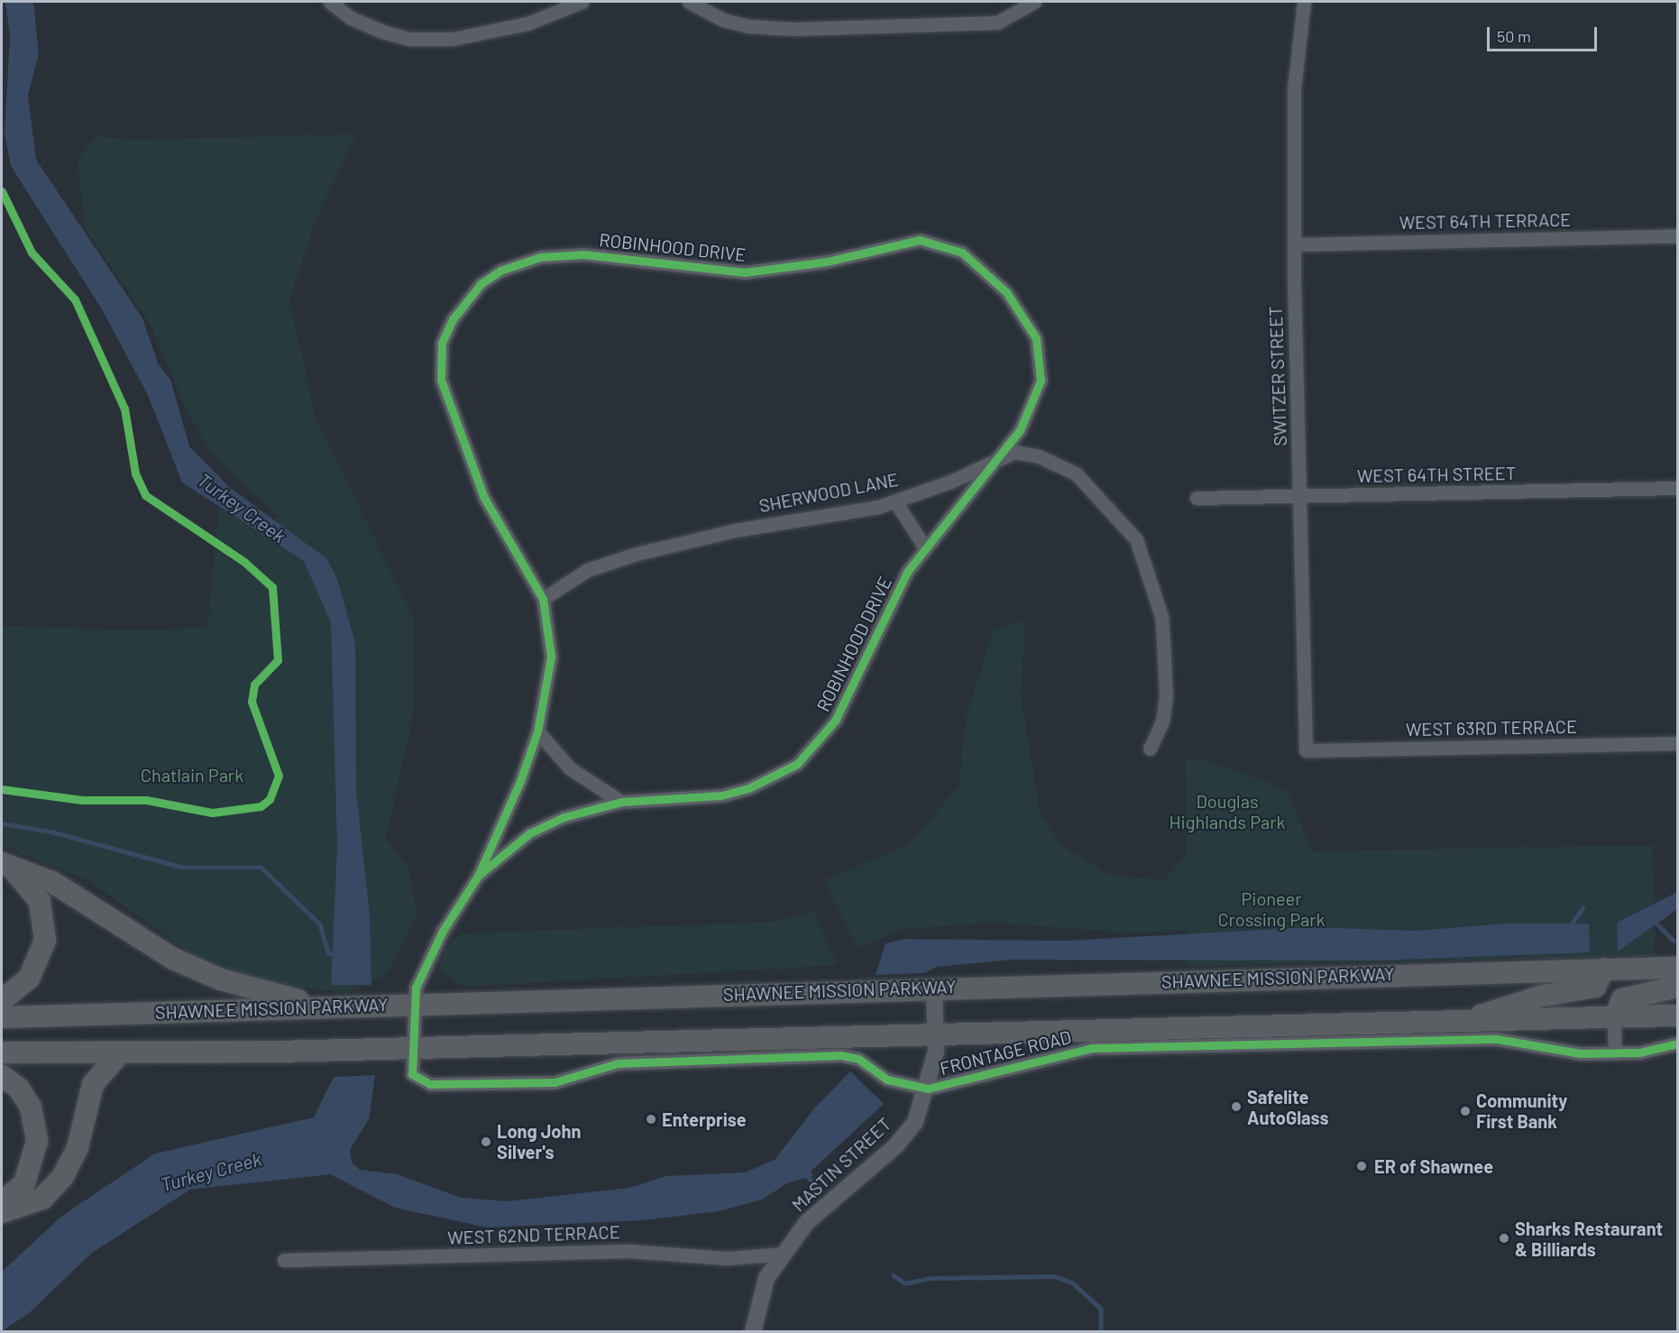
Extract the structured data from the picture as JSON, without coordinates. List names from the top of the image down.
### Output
{
  "streets": {
    "highway": ["SHAWNEE MISSION PARKWAY"],
    "street": [
      "WEST 64TH TERRACE",
      "ROBINHOOD DRIVE",
      "SWITZER STREET",
      "WEST 64TH STREET",
      "SHERWOOD LANE",
      "WEST 63RD TERRACE",
      "FRONTAGE ROAD",
      "MASTIN STREET",
      "WEST 62ND TERRACE"
    ]
  },
  "crossings": [
    ["WEST 64TH TERRACE", "SWITZER STREET"],
    ["ROBINHOOD DRIVE", "SHERWOOD LANE"],
    ["ROBINHOOD DRIVE", "SHAWNEE MISSION PARKWAY"],
    ["ROBINHOOD DRIVE", "FRONTAGE ROAD"],
    ["SWITZER STREET", "WEST 64TH STREET"],
    ["SWITZER STREET", "WEST 63RD TERRACE"],
    ["SHAWNEE MISSION PARKWAY", "MASTIN STREET"],
    ["FRONTAGE ROAD", "MASTIN STREET"],
    ["MASTIN STREET", "WEST 62ND TERRACE"]
  ],
  "water": ["Turkey Creek"],
  "parks": ["Chatlain Park", "Douglas Highlands Park", "Pioneer Crossing Park"],
  "places": [
    "Safelite AutoGlass",
    "Community First Bank",
    "Enterprise",
    "Long John Silver's",
    "ER of Shawnee",
    "Sharks Restaurant & Billiards"
  ],
  "scale_bar": "50 m"
}
